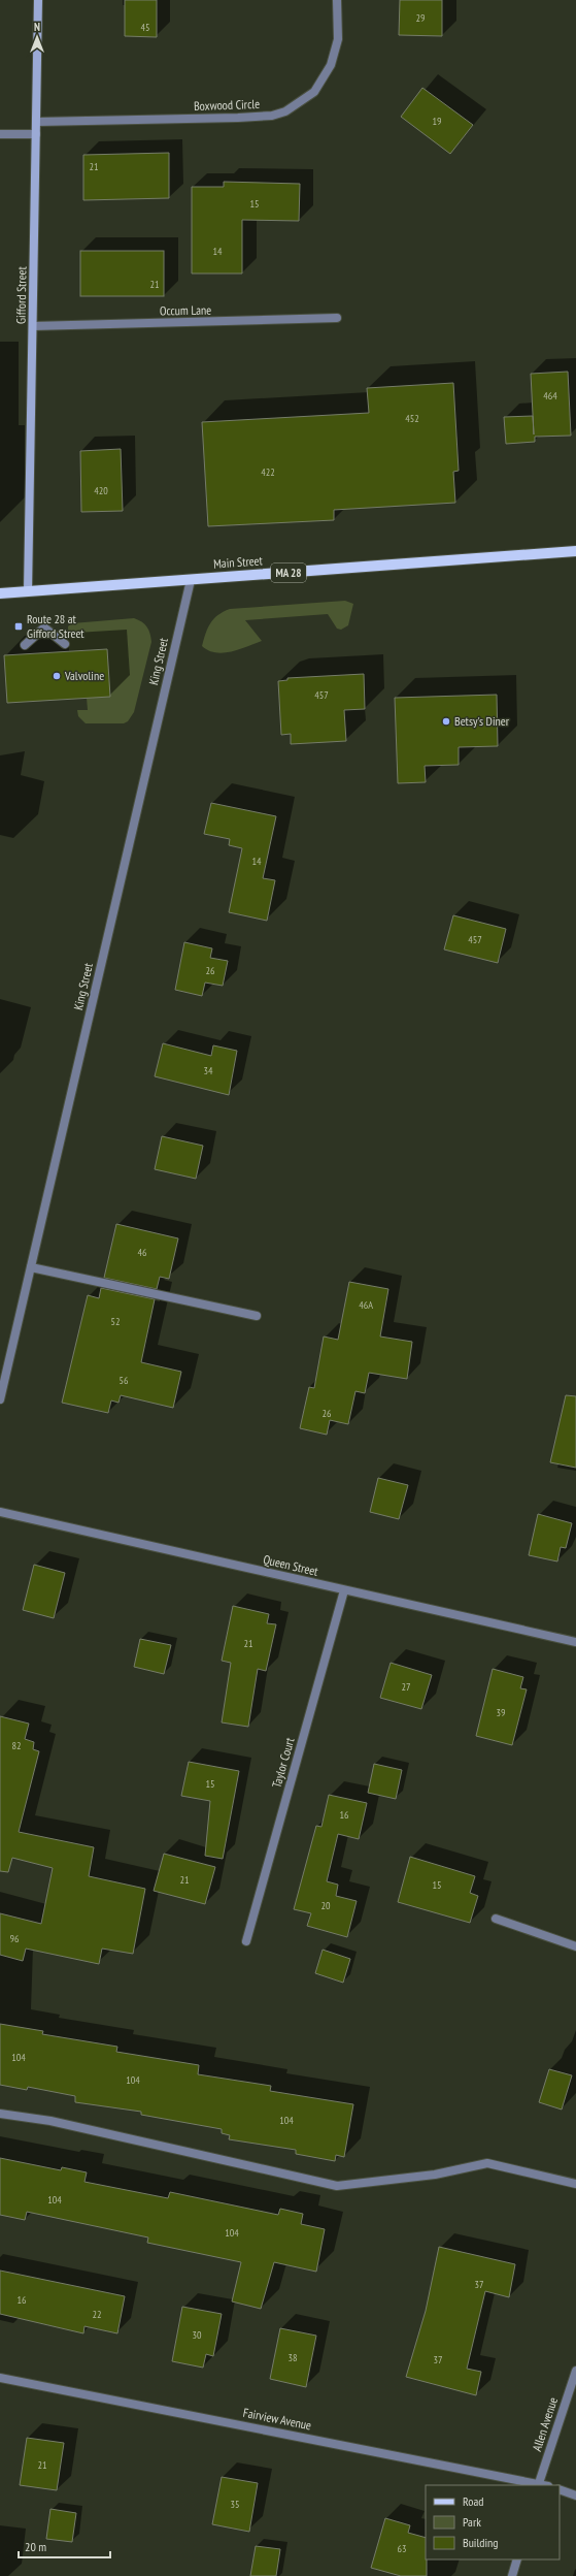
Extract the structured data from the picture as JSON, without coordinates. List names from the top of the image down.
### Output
{
  "streets": {
    "main road": ["Gifford Street", "Main Street", "MA 28"],
    "street": [
      "Boxwood Circle",
      "Occum Lane",
      "King Street",
      "Queen Street",
      "Taylor Court",
      "Fairview Avenue",
      "Allen Avenue"
    ]
  },
  "crossings": [
    ["Boxwood Circle", "Gifford Street"],
    ["Gifford Street", "Occum Lane"],
    ["Gifford Street", "Main Street"],
    ["Main Street", "King Street"],
    ["Queen Street", "Taylor Court"],
    ["Fairview Avenue", "Allen Avenue"]
  ],
  "places": {
    "transit": ["Route 28 at Gifford Street"],
    "other": ["Valvoline", "Betsy's Diner"]
  },
  "house_numbers": [
    "29",
    "45",
    "19",
    "21",
    "15",
    "14",
    "21",
    "464",
    "452",
    "422",
    "420",
    "457",
    "14",
    "457",
    "26",
    "34",
    "46",
    "46A",
    "52",
    "56",
    "26",
    "21",
    "27",
    "39",
    "82",
    "15",
    "16",
    "21",
    "15",
    "20",
    "96",
    "104",
    "104",
    "104",
    "104",
    "104",
    "37",
    "16",
    "22",
    "30",
    "38",
    "37",
    "21",
    "35",
    "63"
  ],
  "legend": ["Road", "Park", "Building"],
  "scale_bar": "20 m",
  "north": "top"
}
